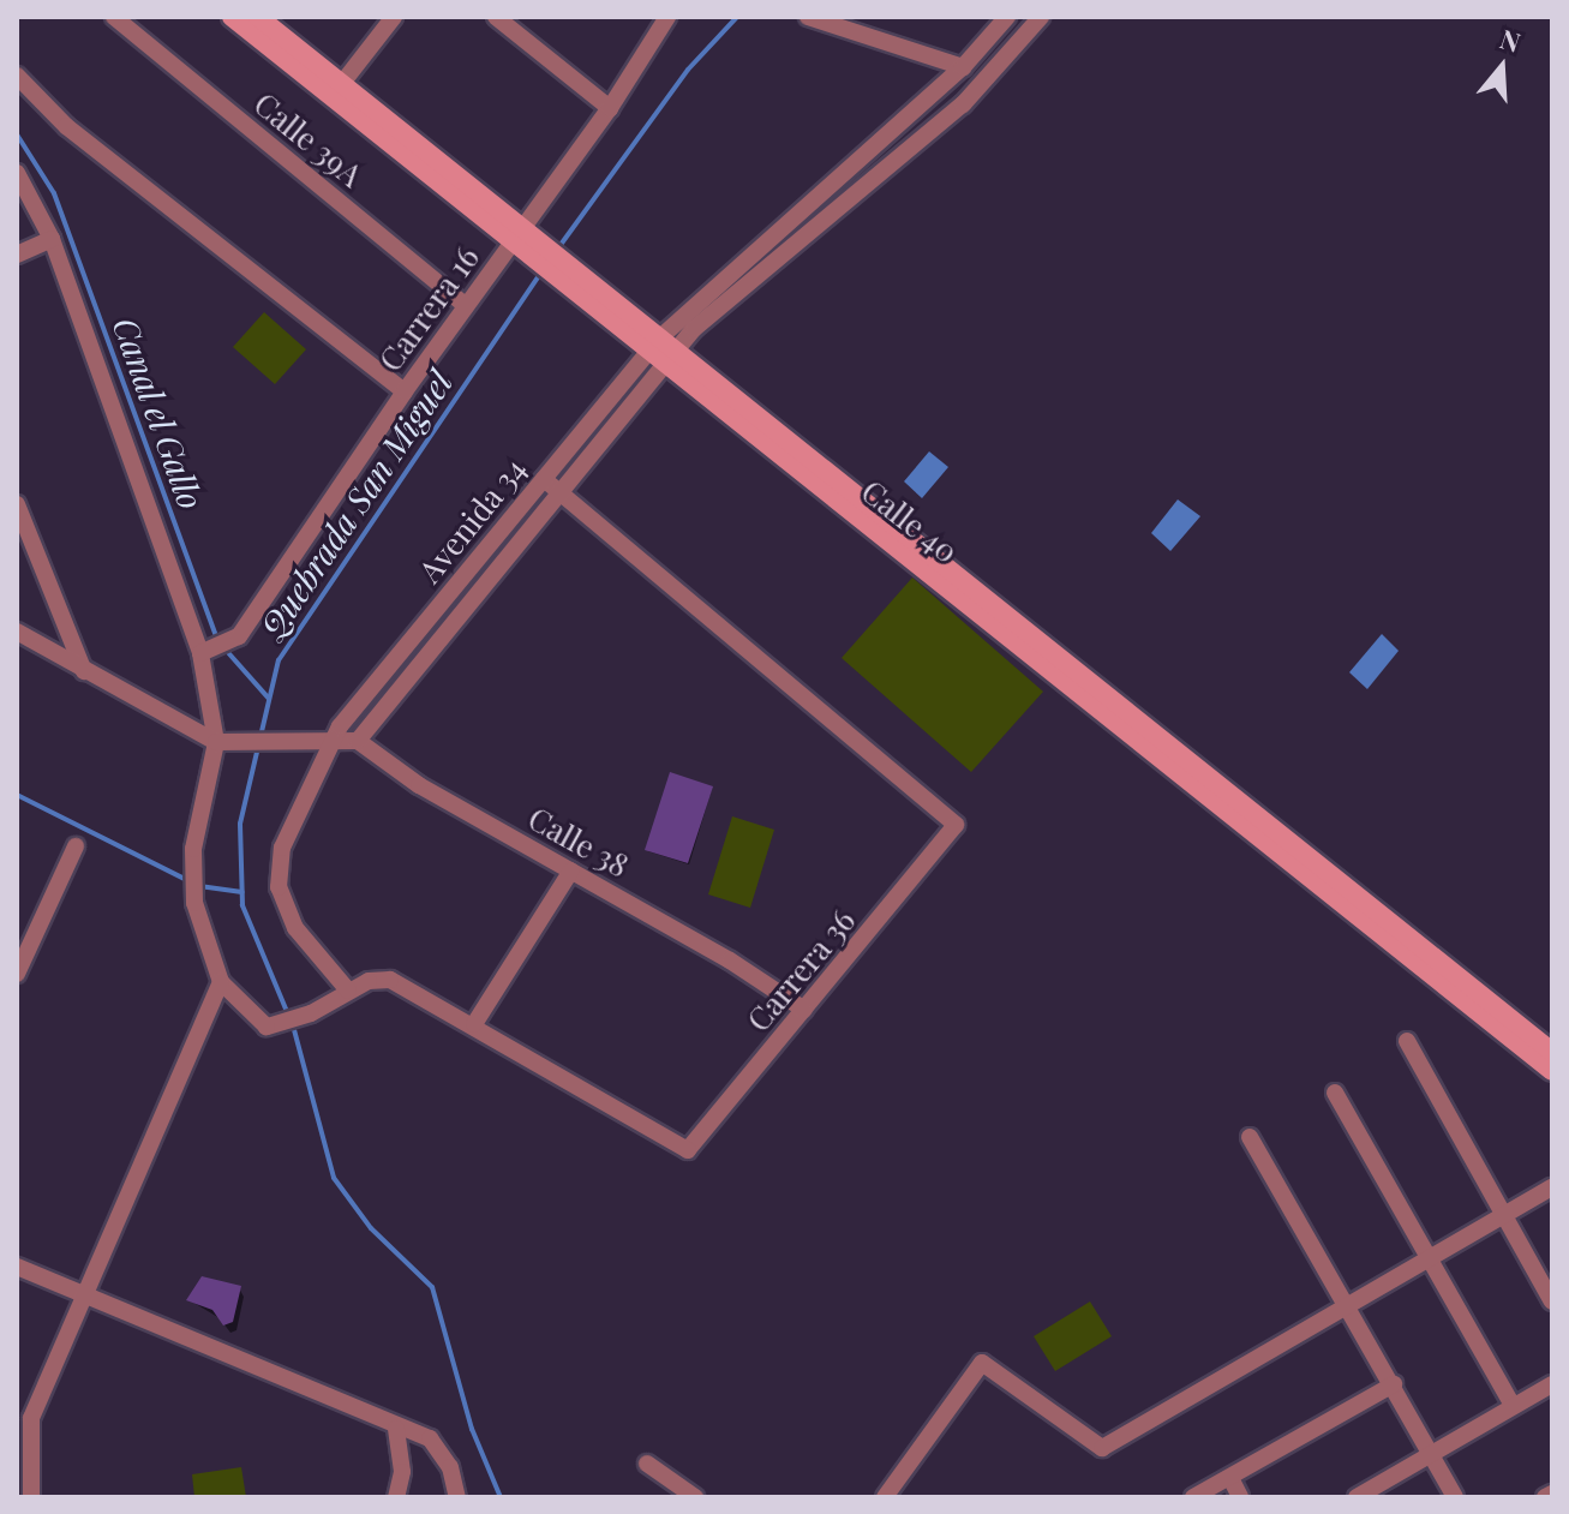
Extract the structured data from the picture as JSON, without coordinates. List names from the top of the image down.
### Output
{
  "streets": {
    "main road": ["Calle 40"],
    "street": [
      "Calle 39A",
      "Carrera 16",
      "Avenida 34",
      "Calle 38",
      "Carrera 36"
    ]
  },
  "crossings": [
    ["Calle 39A", "Carrera 16"],
    ["Carrera 16", "Calle 40"],
    ["Avenida 34", "Calle 40"],
    ["Avenida 34", "Calle 38"],
    ["Avenida 34", "Carrera 36"],
    ["Calle 38", "Carrera 36"]
  ],
  "water": ["Canal el Gallo", "Quebrada San Miguel"],
  "north": "top"
}
